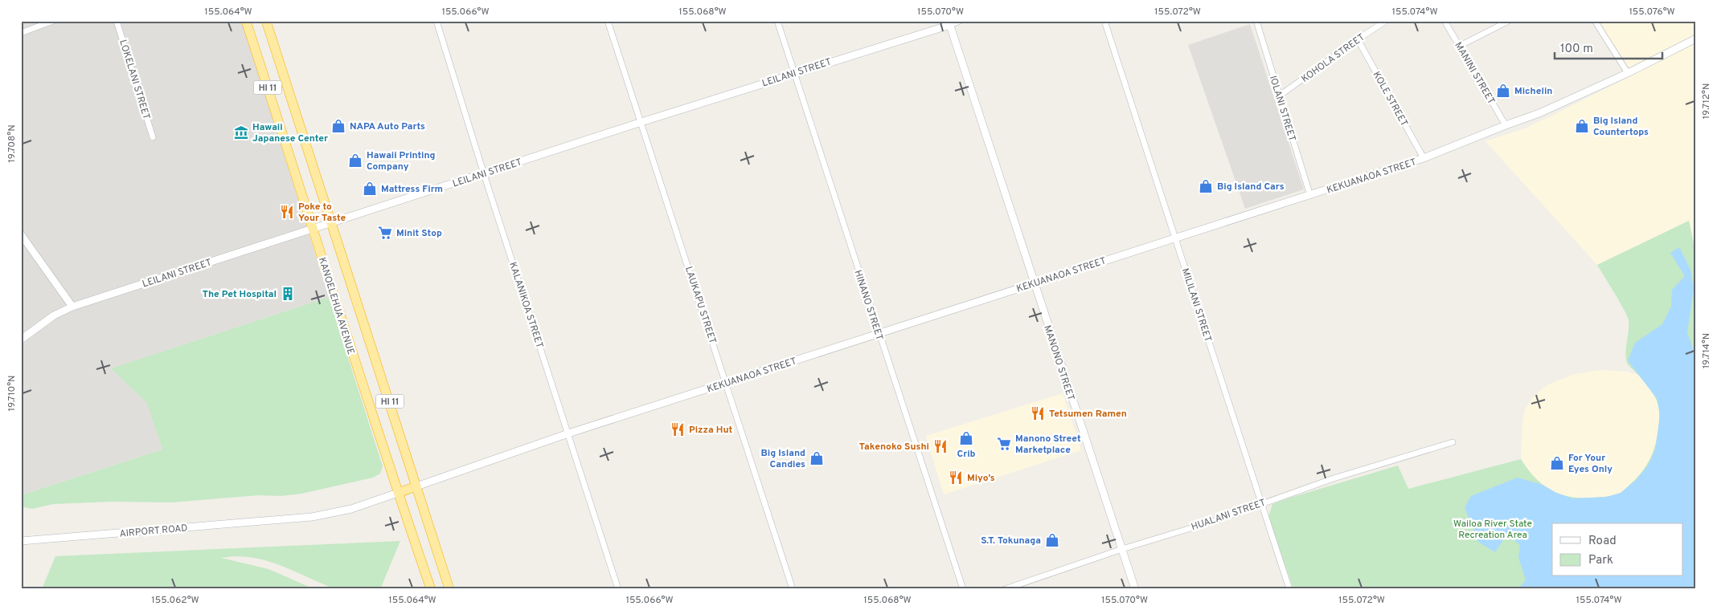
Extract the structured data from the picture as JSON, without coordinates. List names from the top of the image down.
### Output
{
  "streets": {
    "highway": ["HI 11", "KANOELEHUA AVENUE"],
    "street": [
      "KOHOLA STREET",
      "LEILANI STREET",
      "MANINI STREET",
      "LOKELANI STREET",
      "KOLE STREET",
      "IOLANI STREET",
      "KEKUANAOA STREET",
      "KALANIKOA STREET",
      "LAUKAPU STREET",
      "HINANO STREET",
      "MILILANI STREET",
      "MANONO STREET",
      "HUALANI STREET",
      "AIRPORT ROAD"
    ]
  },
  "crossings": [
    ["KOHOLA STREET", "KOLE STREET"],
    ["KOHOLA STREET", "IOLANI STREET"],
    ["LEILANI STREET", "KALANIKOA STREET"],
    ["LEILANI STREET", "LAUKAPU STREET"],
    ["LEILANI STREET", "HINANO STREET"],
    ["LEILANI STREET", "KANOELEHUA AVENUE"],
    ["LEILANI STREET", "MANONO STREET"],
    ["MANINI STREET", "KEKUANAOA STREET"],
    ["KOLE STREET", "KEKUANAOA STREET"],
    ["IOLANI STREET", "KEKUANAOA STREET"],
    ["KEKUANAOA STREET", "KALANIKOA STREET"],
    ["KEKUANAOA STREET", "LAUKAPU STREET"],
    ["KEKUANAOA STREET", "HINANO STREET"],
    ["KEKUANAOA STREET", "MILILANI STREET"],
    ["KEKUANAOA STREET", "KANOELEHUA AVENUE"],
    ["KEKUANAOA STREET", "MANONO STREET"],
    ["MILILANI STREET", "HUALANI STREET"],
    ["KANOELEHUA AVENUE", "AIRPORT ROAD"],
    ["MANONO STREET", "HUALANI STREET"]
  ],
  "parks": ["Wailoa River State Recreation Area"],
  "places": {
    "shop": [
      "Michelin",
      "NAPA Auto Parts",
      "Big Island Countertops",
      "Hawaii Printing Company",
      "Big Island Cars",
      "Mattress Firm",
      "Crib",
      "Big Island Candies",
      "For Your Eyes Only",
      "S.T. Tokunaga"
    ],
    "museum": ["Hawaii Japanese Center"],
    "restaurant": [
      "Poke to Your Taste",
      "Tetsumen Ramen",
      "Pizza Hut",
      "Takenoko Sushi",
      "Miyo’s"
    ],
    "supermarket": ["Minit Stop", "Manono Street Marketplace"],
    "building": ["The Pet Hospital"]
  },
  "legend": ["Road", "Park"],
  "scale_bar": "100 m",
  "coordinates": [
    "155.064°W",
    "155.066°W",
    "155.068°W",
    "155.070°W",
    "155.072°W",
    "155.074°W",
    "155.076°W",
    "19.712°N",
    "19.708°N",
    "19.714°N",
    "19.710°N",
    "155.062°W"
  ]
}
